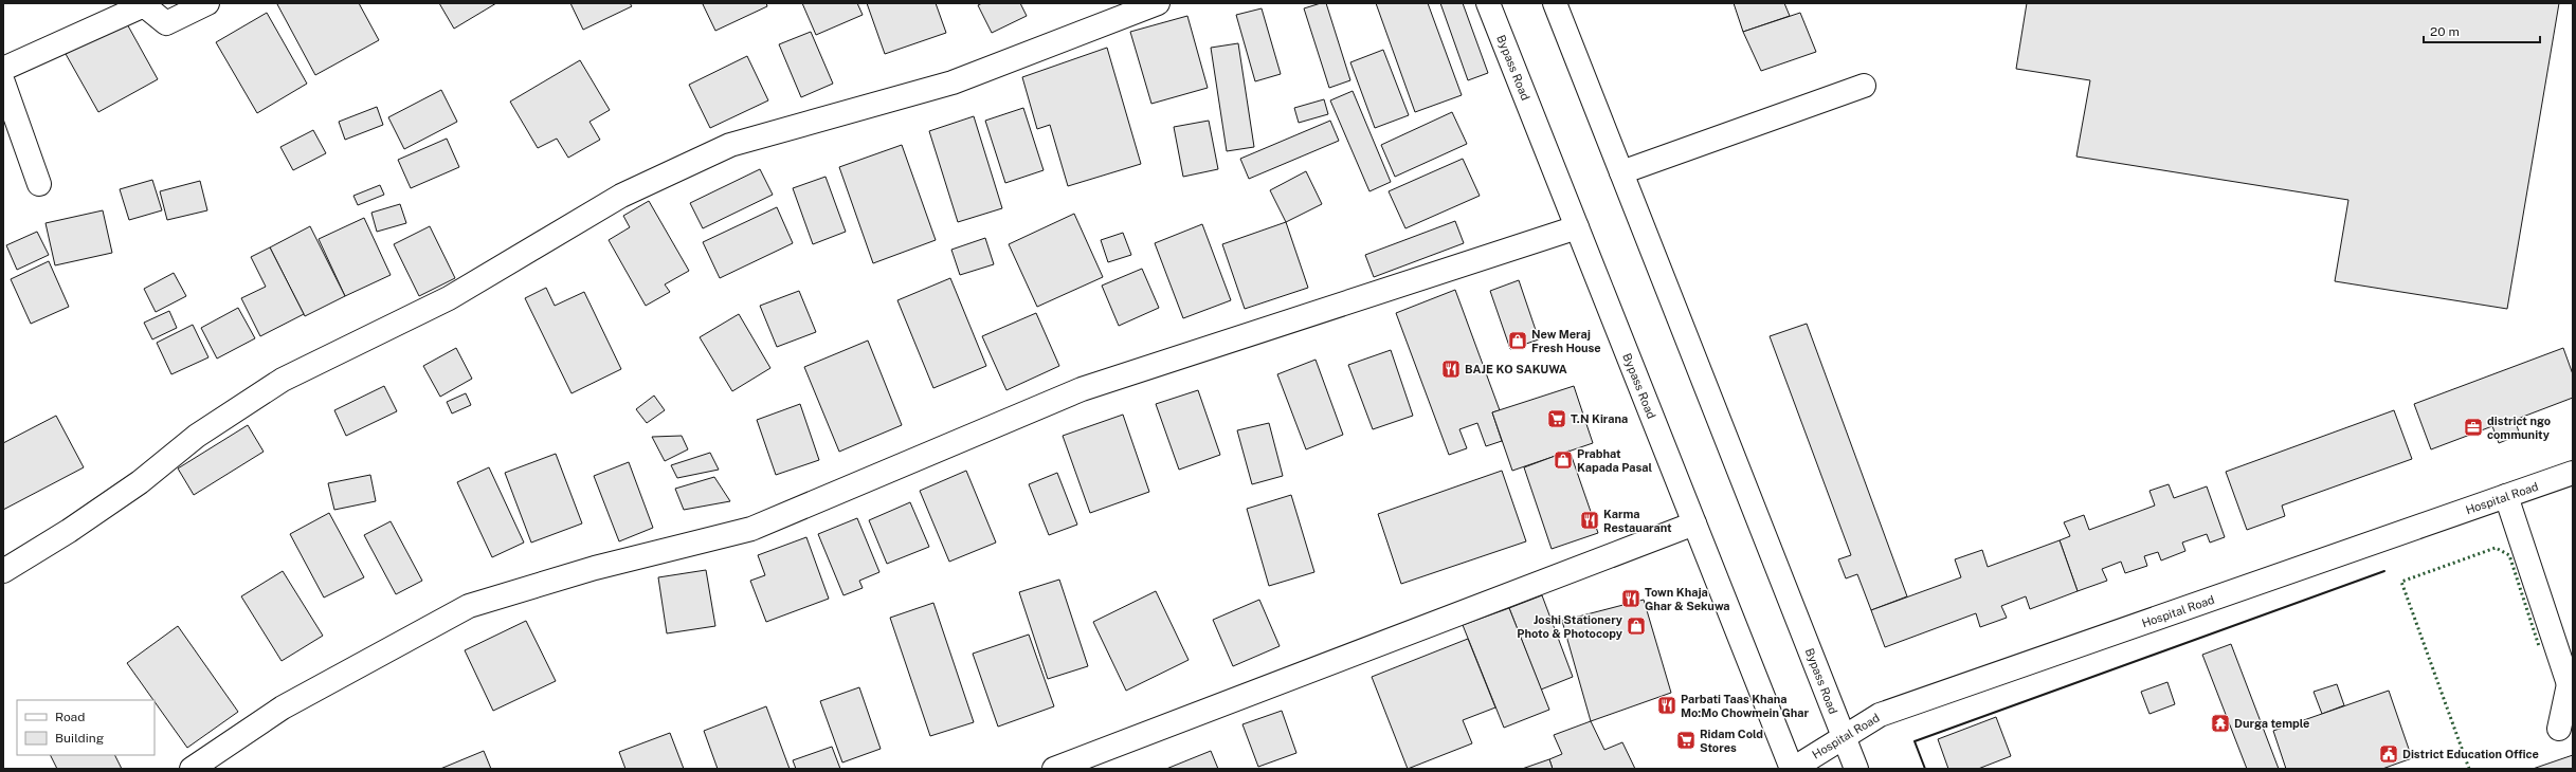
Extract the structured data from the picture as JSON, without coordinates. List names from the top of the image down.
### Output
{
  "streets": {
    "main road": ["Bypass Road", "Hospital Road"]
  },
  "crossings": [
    ["Bypass Road", "Hospital Road"]
  ],
  "places": {
    "shop": ["New Meraj Fresh House", "Prabhat Kapada Pasal", "Joshi Stationery Photo & Photocopy"],
    "restaurant": [
      "BAJE KO SAKUWA",
      "Karma Restauarant",
      "Town Khaja Ghar & Sekuwa",
      "Parbati Taas Khana Mo:Mo Chowmein Ghar"
    ],
    "supermarket": ["T.N Kirana", "Ridam Cold Stores"],
    "office": ["district ngo community"],
    "temple": ["Durga temple"],
    "public building": ["District Education Office"]
  },
  "legend": ["Road", "Building"],
  "scale_bar": "20 m"
}
